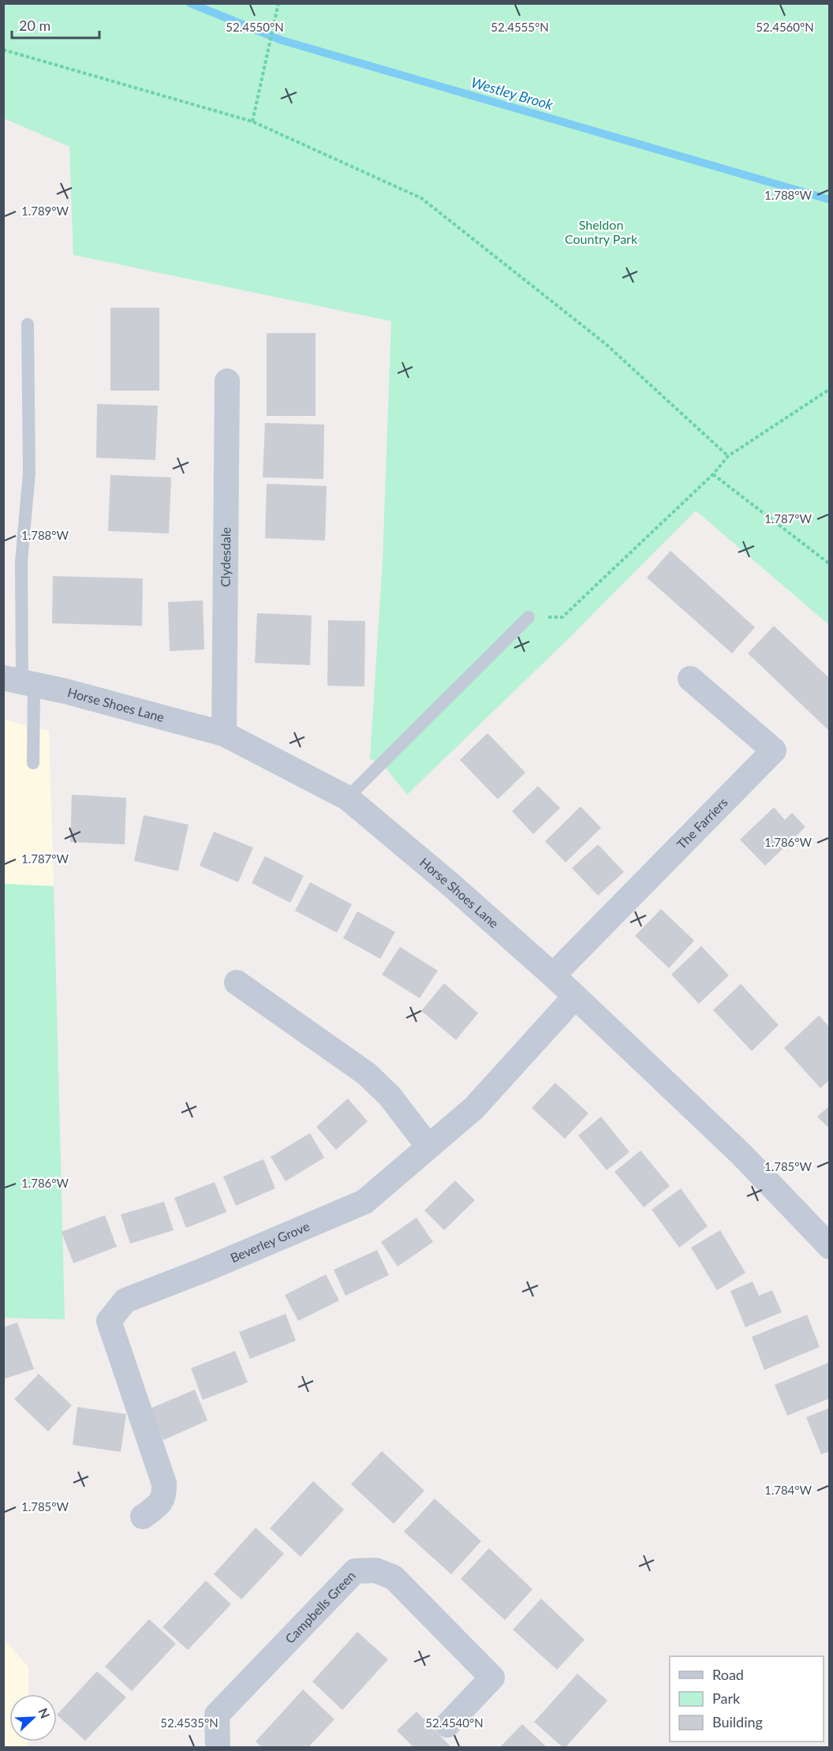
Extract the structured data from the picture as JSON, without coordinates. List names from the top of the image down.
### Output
{
  "streets": {
    "street": [
      "Clydesdale",
      "Horse Shoes Lane",
      "The Farriers",
      "Beverley Grove",
      "Campbells Green"
    ]
  },
  "crossings": [
    ["Clydesdale", "Horse Shoes Lane"],
    ["Horse Shoes Lane", "The Farriers"],
    ["Horse Shoes Lane", "Beverley Grove"]
  ],
  "water": ["Westley Brook"],
  "parks": ["Sheldon Country Park"],
  "legend": ["Road", "Park", "Building"],
  "scale_bar": "20 m",
  "north": "top right",
  "coordinates": [
    "52.4550°N",
    "52.4555°N",
    "52.4560°N",
    "1.788°W",
    "1.789°W",
    "1.787°W",
    "1.786°W",
    "1.785°W",
    "1.784°W",
    "52.4535°N",
    "52.4540°N"
  ]
}
